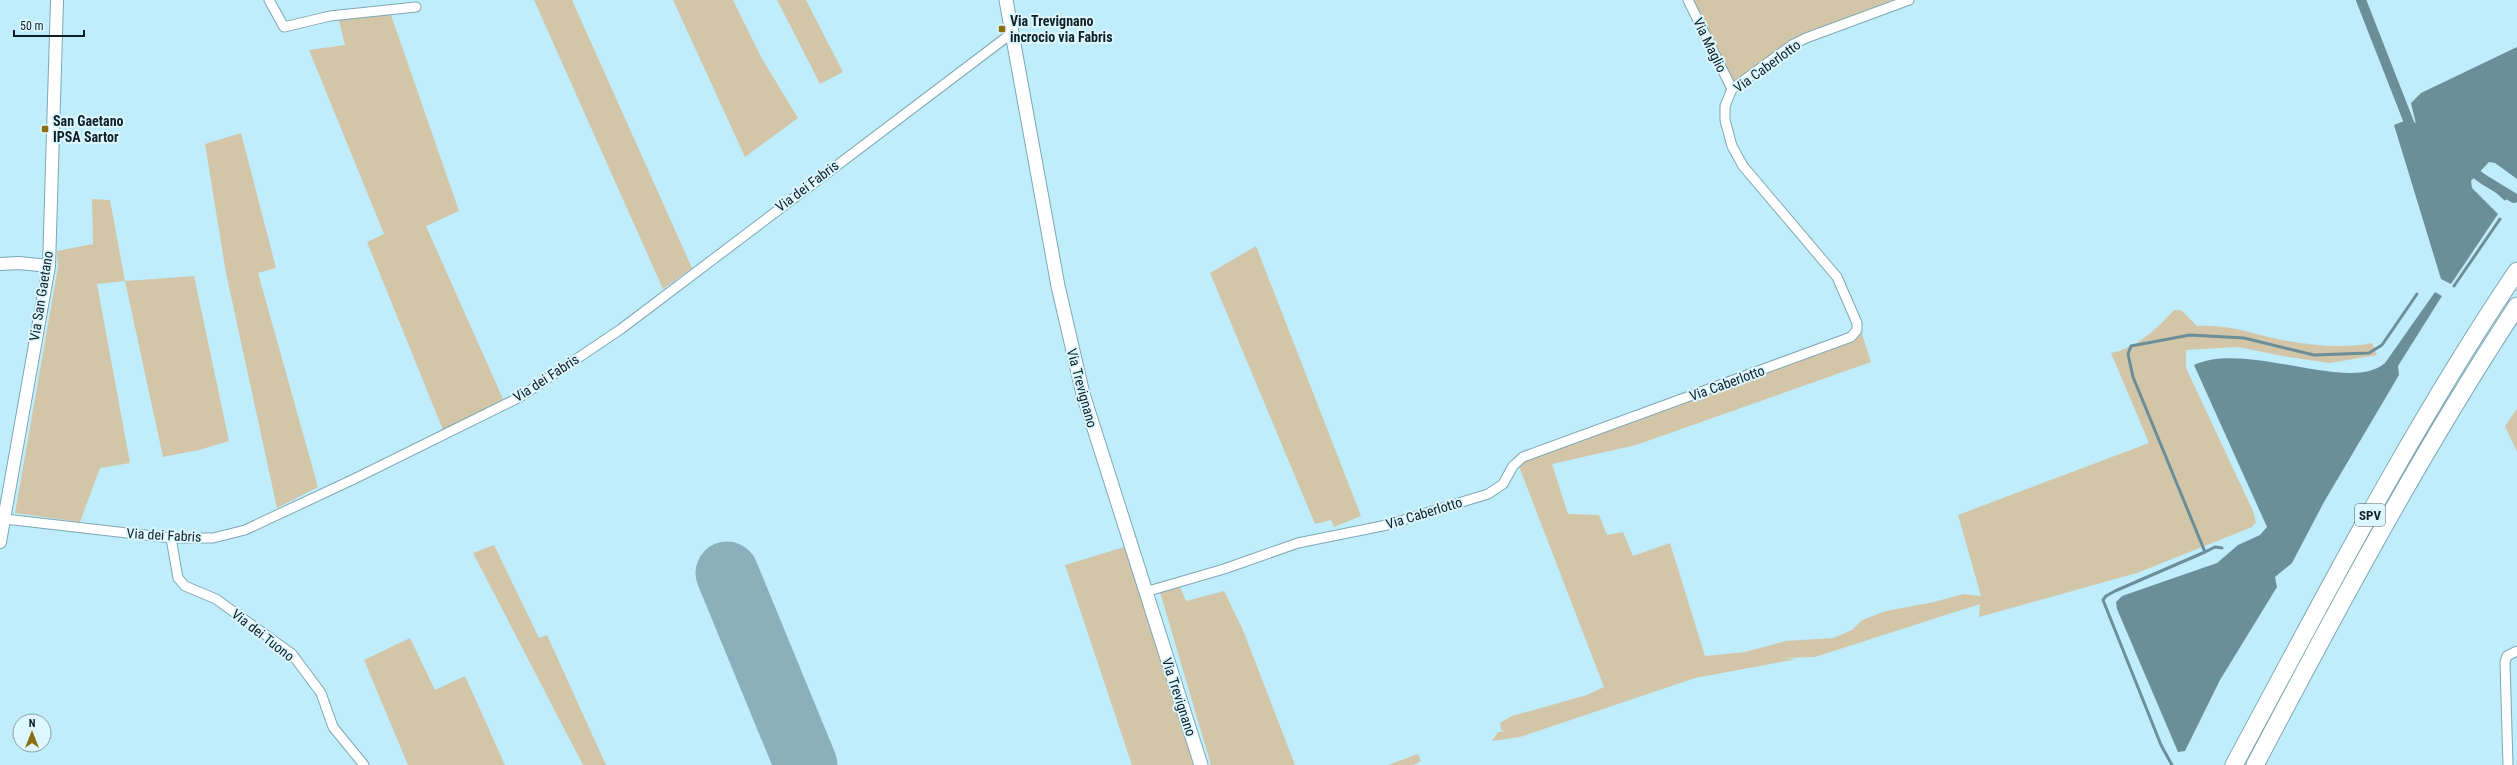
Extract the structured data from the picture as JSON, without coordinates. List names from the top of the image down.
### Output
{
  "streets": {
    "highway": ["SPV"],
    "main road": ["Via Trevignano"],
    "street": [
      "Via Maglio",
      "Via Caberlotto",
      "Via dei Fabris",
      "Via San Gaetano",
      "Via dei Tuono"
    ]
  },
  "crossings": [
    ["Via Maglio", "Via Caberlotto"],
    ["Via Caberlotto", "Via Trevignano"],
    ["Via dei Fabris", "Via San Gaetano"],
    ["Via dei Fabris", "Via Trevignano"],
    ["Via dei Fabris", "Via dei Tuono"]
  ],
  "places": {
    "transit": ["Via Trevignano incrocio via Fabris", "San Gaetano IPSA Sartor"]
  },
  "scale_bar": "50 m",
  "north": "top"
}
